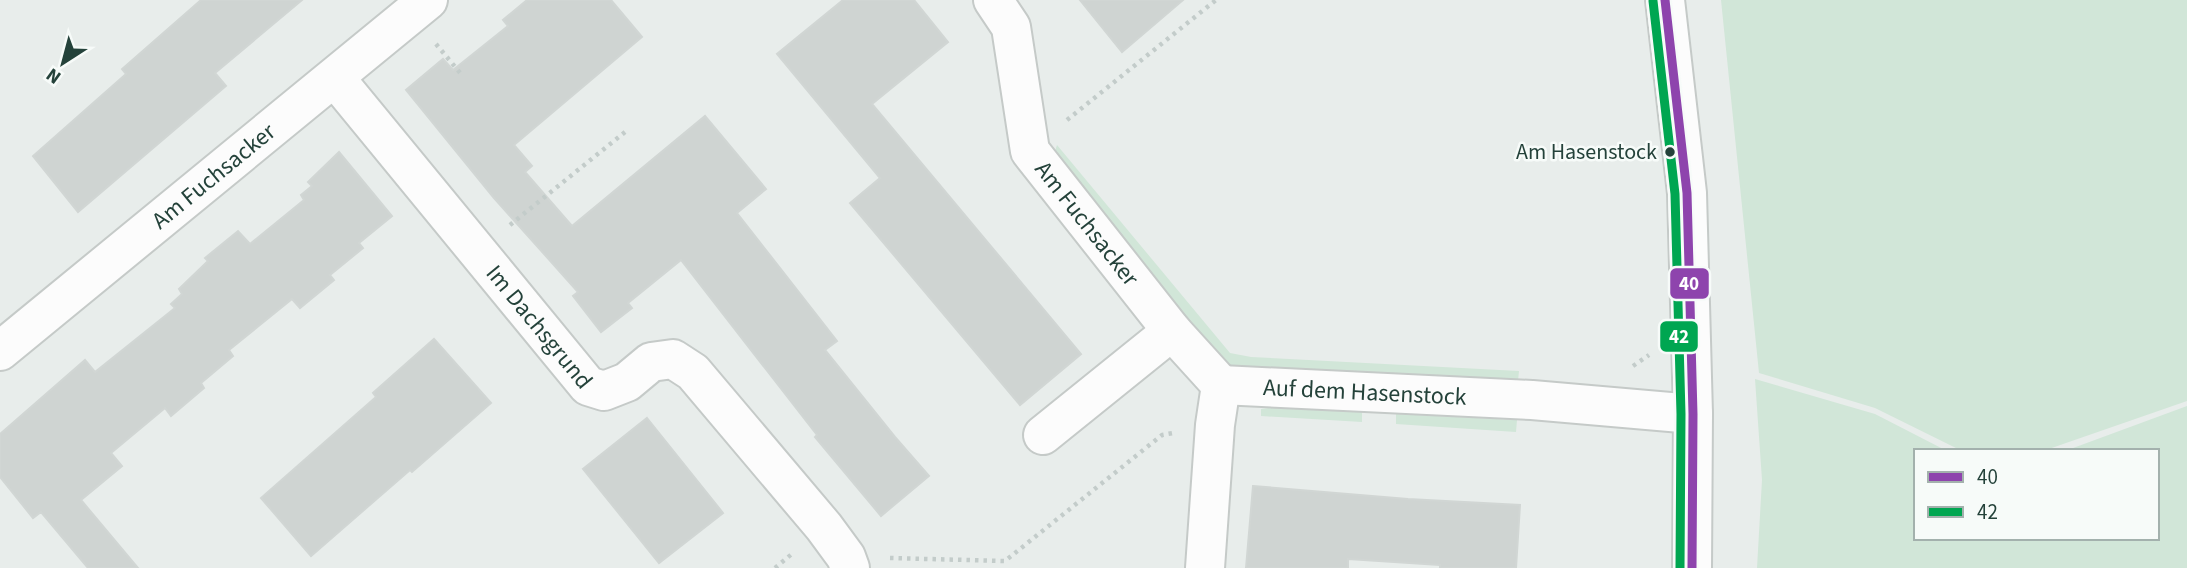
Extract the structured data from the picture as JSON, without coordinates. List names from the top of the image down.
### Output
{
  "streets": {
    "street": ["Am Fuchsacker", "Im Dachsgrund", "Auf dem Hasenstock"]
  },
  "crossings": [
    ["Am Fuchsacker", "Im Dachsgrund"],
    ["Am Fuchsacker", "Auf dem Hasenstock"]
  ],
  "places": ["Am Hasenstock"],
  "lines": ["transit line 40", "transit line 42"],
  "legend": ["40", "42"],
  "north": "bottom left"
}
